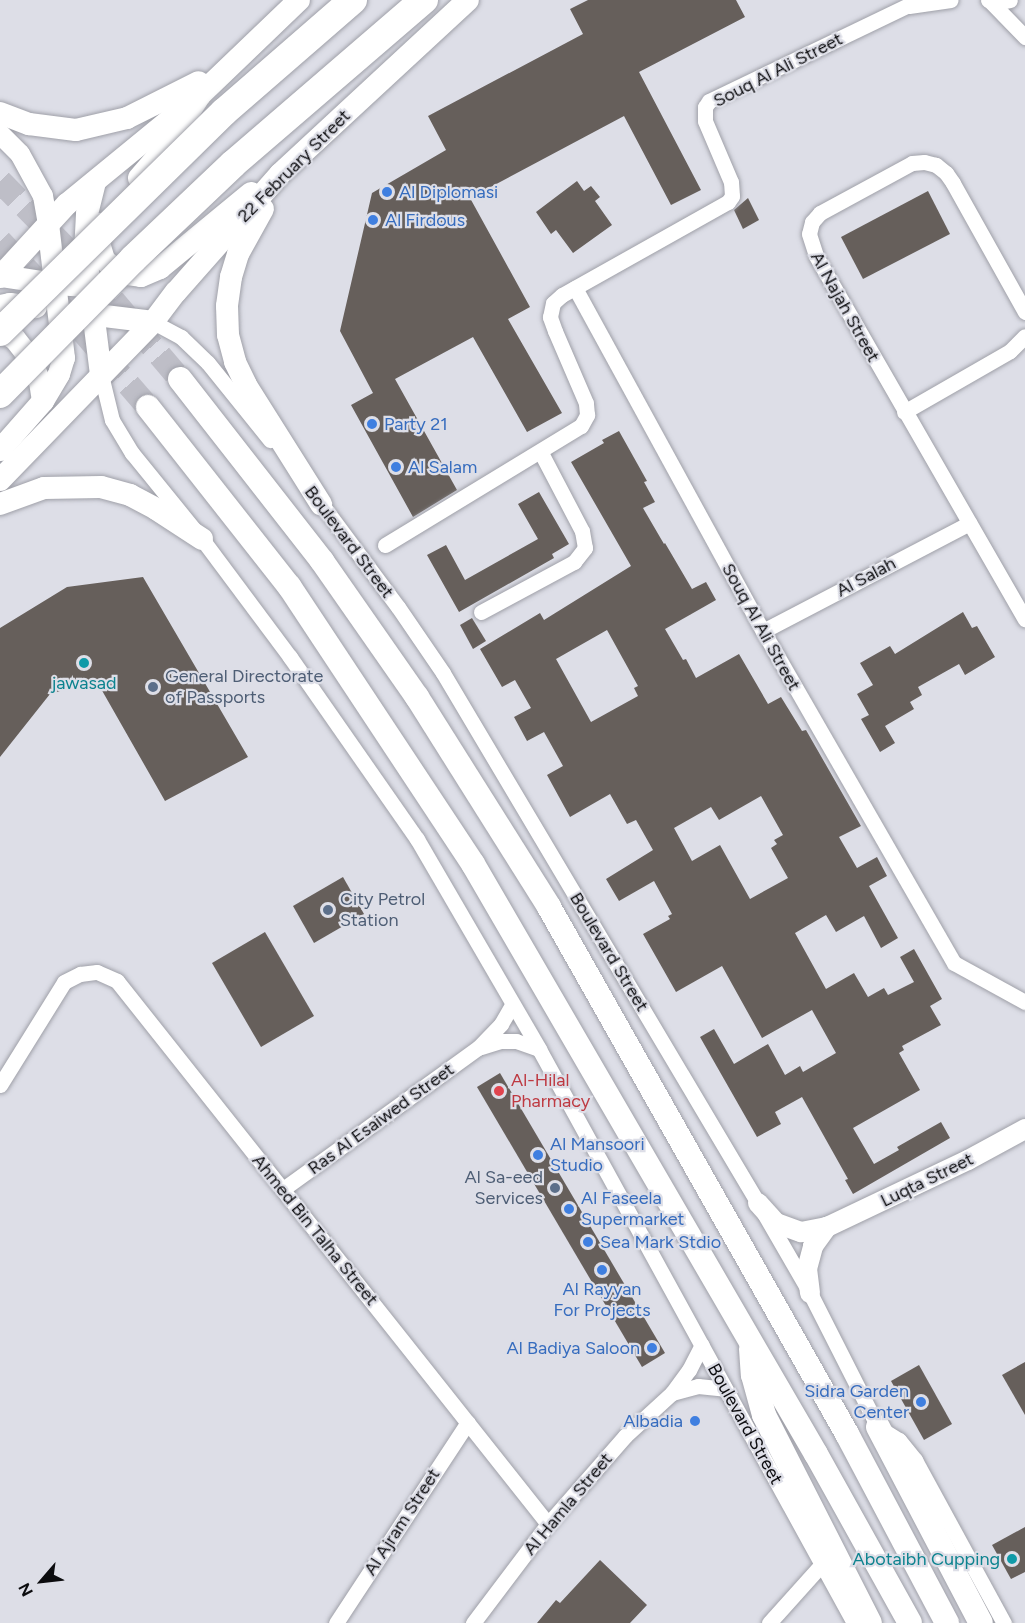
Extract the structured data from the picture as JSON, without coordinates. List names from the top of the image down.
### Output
{
  "streets": {
    "highway": ["22 February Street"],
    "main road": ["Boulevard Street"],
    "street": [
      "Souq Al Ali Street",
      "Al Najah Street",
      "Al Salah",
      "Ras Al Esaiwed Street",
      "Luqta Street",
      "Ahmed Bin Talha Street",
      "Al Hamla Street",
      "Al Ajram Street"
    ]
  },
  "crossings": [
    ["Souq Al Ali Street", "Al Salah"],
    ["22 February Street", "Boulevard Street"],
    ["Al Najah Street", "Al Salah"],
    ["Boulevard Street", "Ras Al Esaiwed Street"],
    ["Boulevard Street", "Luqta Street"],
    ["Boulevard Street", "Al Hamla Street"],
    ["Ras Al Esaiwed Street", "Ahmed Bin Talha Street"],
    ["Ahmed Bin Talha Street", "Al Hamla Street"],
    ["Ahmed Bin Talha Street", "Al Ajram Street"]
  ],
  "places": [
    "Al Diplomasi",
    "Al Firdous",
    "Party 21",
    "Al Salam",
    "jawasad",
    "General Directorate of Passports",
    "City Petrol Station",
    "Al-Hilal Pharmacy",
    "Al Mansoori Studio",
    "Al Sa-eed Services",
    "Al Faseela Supermarket",
    "Sea Mark Stdio",
    "Al Rayyan For Projects",
    "Al Badiya Saloon",
    "Sidra Garden Center",
    "Albadia",
    "Abotaibh Cupping"
  ],
  "north": "bottom left"
}
